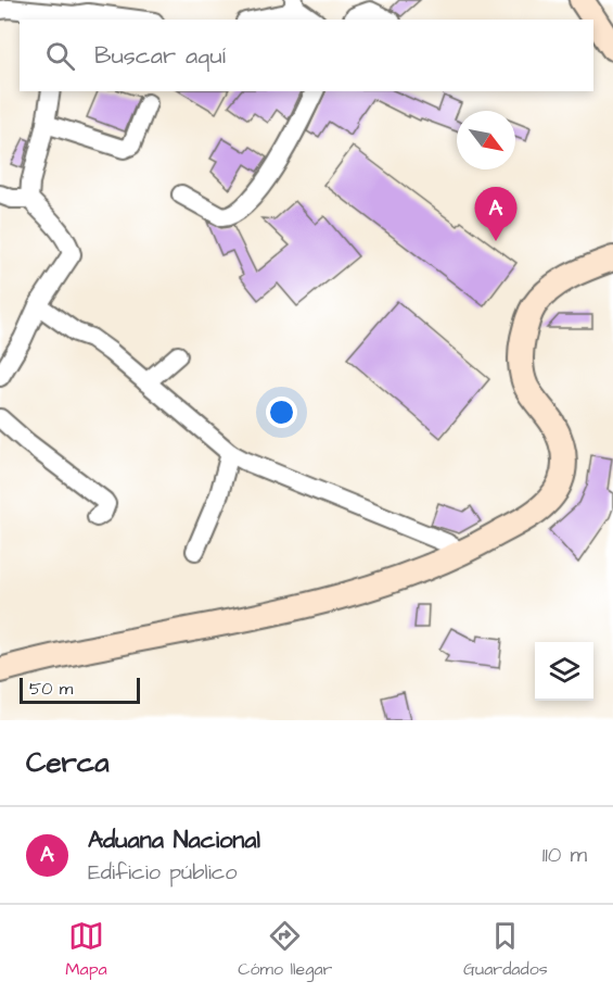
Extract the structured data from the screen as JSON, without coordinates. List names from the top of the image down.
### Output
{
  "scale_bar": "50 m",
  "north": "bottom right",
  "page": {
    "search": "Buscar aquí",
    "pins": "A",
    "scale": "50 m",
    "heading": "Cerca",
    "list": [
      {
        "mark": "A",
        "name": "Aduana Nacional",
        "note": "Edificio público",
        "value": "110 m"
      }
    ],
    "nav": ["Mapa", "Cómo llegar", "Guardados"]
  }
}
